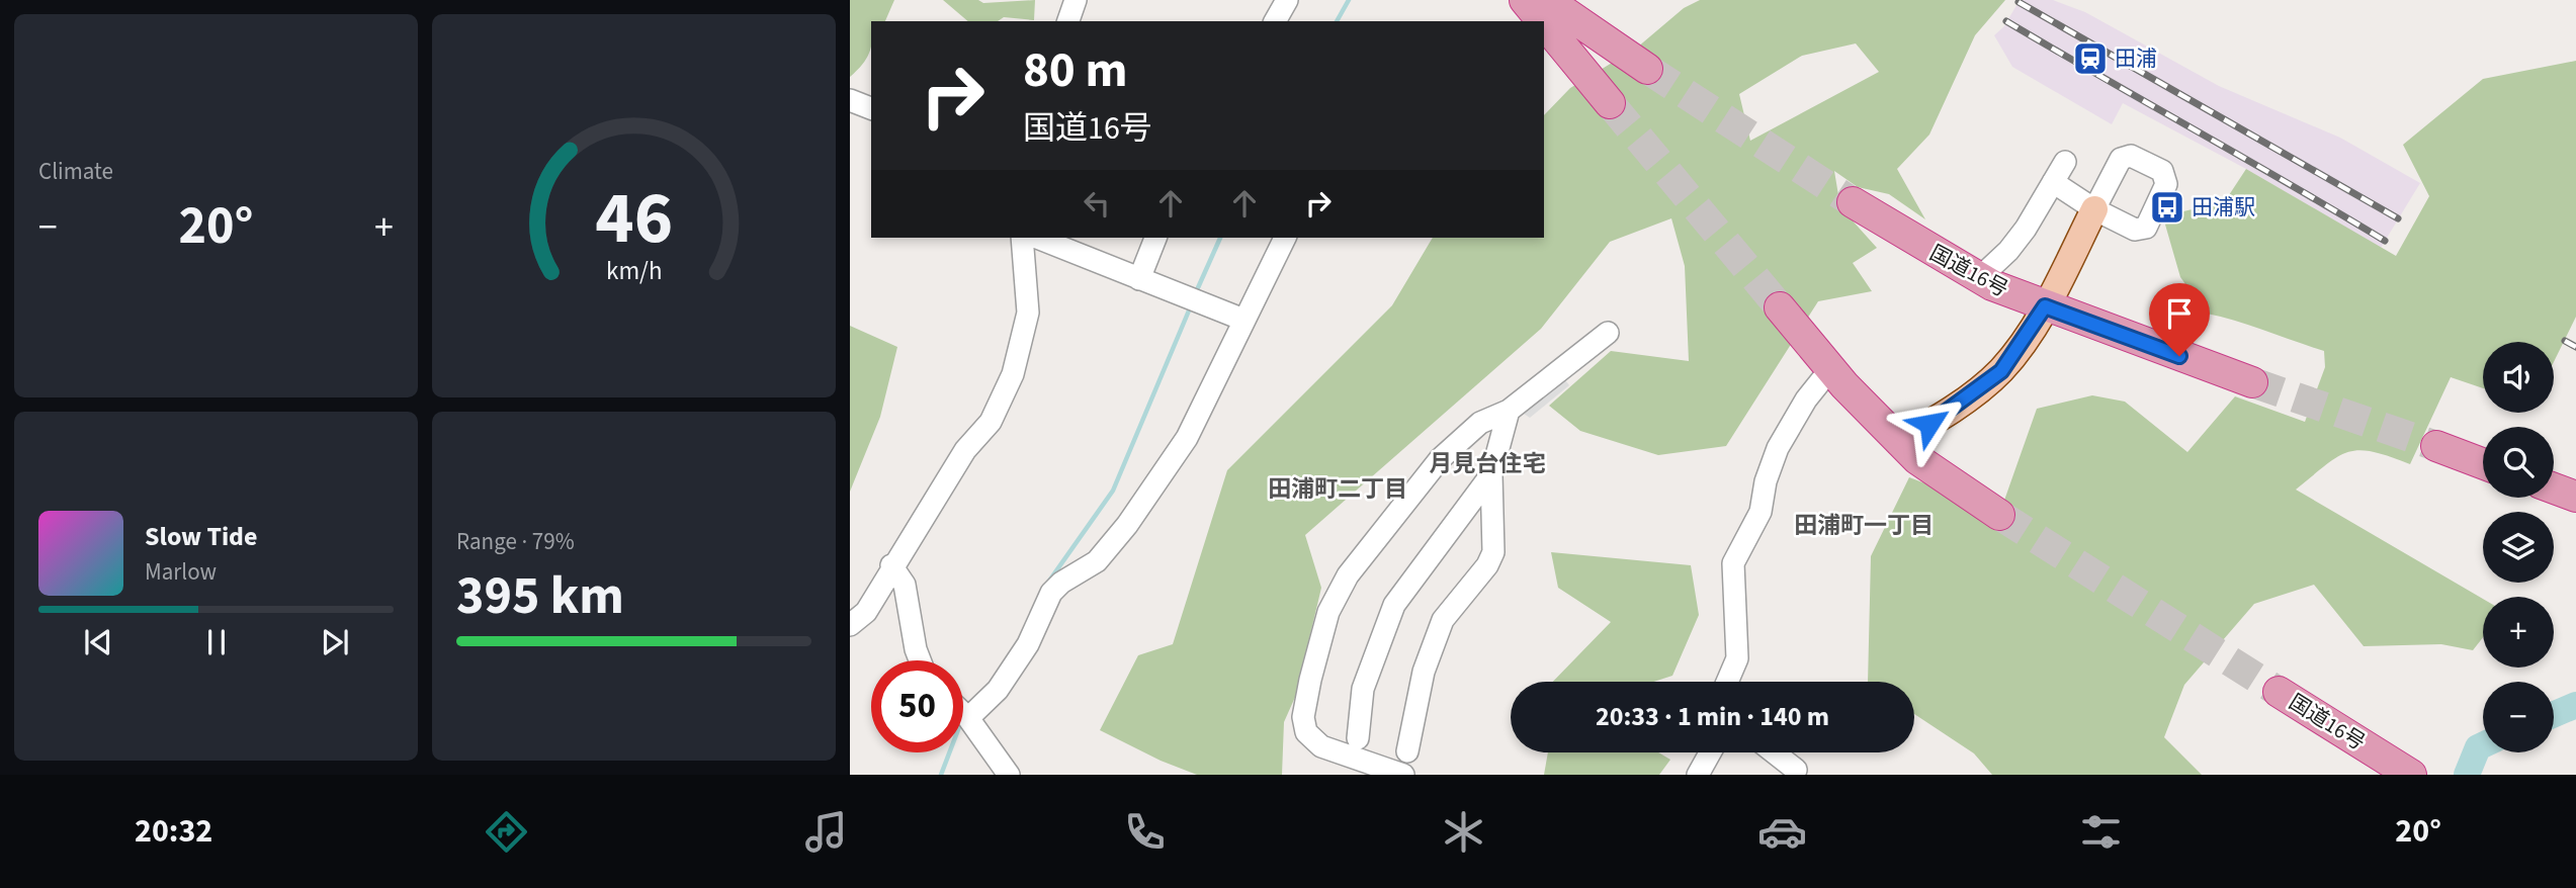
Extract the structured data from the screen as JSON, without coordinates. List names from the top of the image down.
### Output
{
  "streets": {
    "highway": ["国道16号"]
  },
  "districts": ["月見台住宅", "田浦町二丁目", "田浦町一丁目"],
  "places": {
    "station": ["田浦"],
    "bus stop": ["田浦駅"]
  },
  "page": {
    "tile": [
      "Climate",
      ["Range · 79%", "395 km"]
    ],
    "turn": ["80 m", "国道16号"],
    "heat": ["−", "20°", "+"],
    "map_buttons": ["+", "−"],
    "song": ["Slow Tide", "Marlow"],
    "limit": "50",
    "trip": "20:33 · 1 min · 140 m",
    "tabs": ["20:32", "20°"],
    "gauge": ["46", "km/h"]
  }
}
